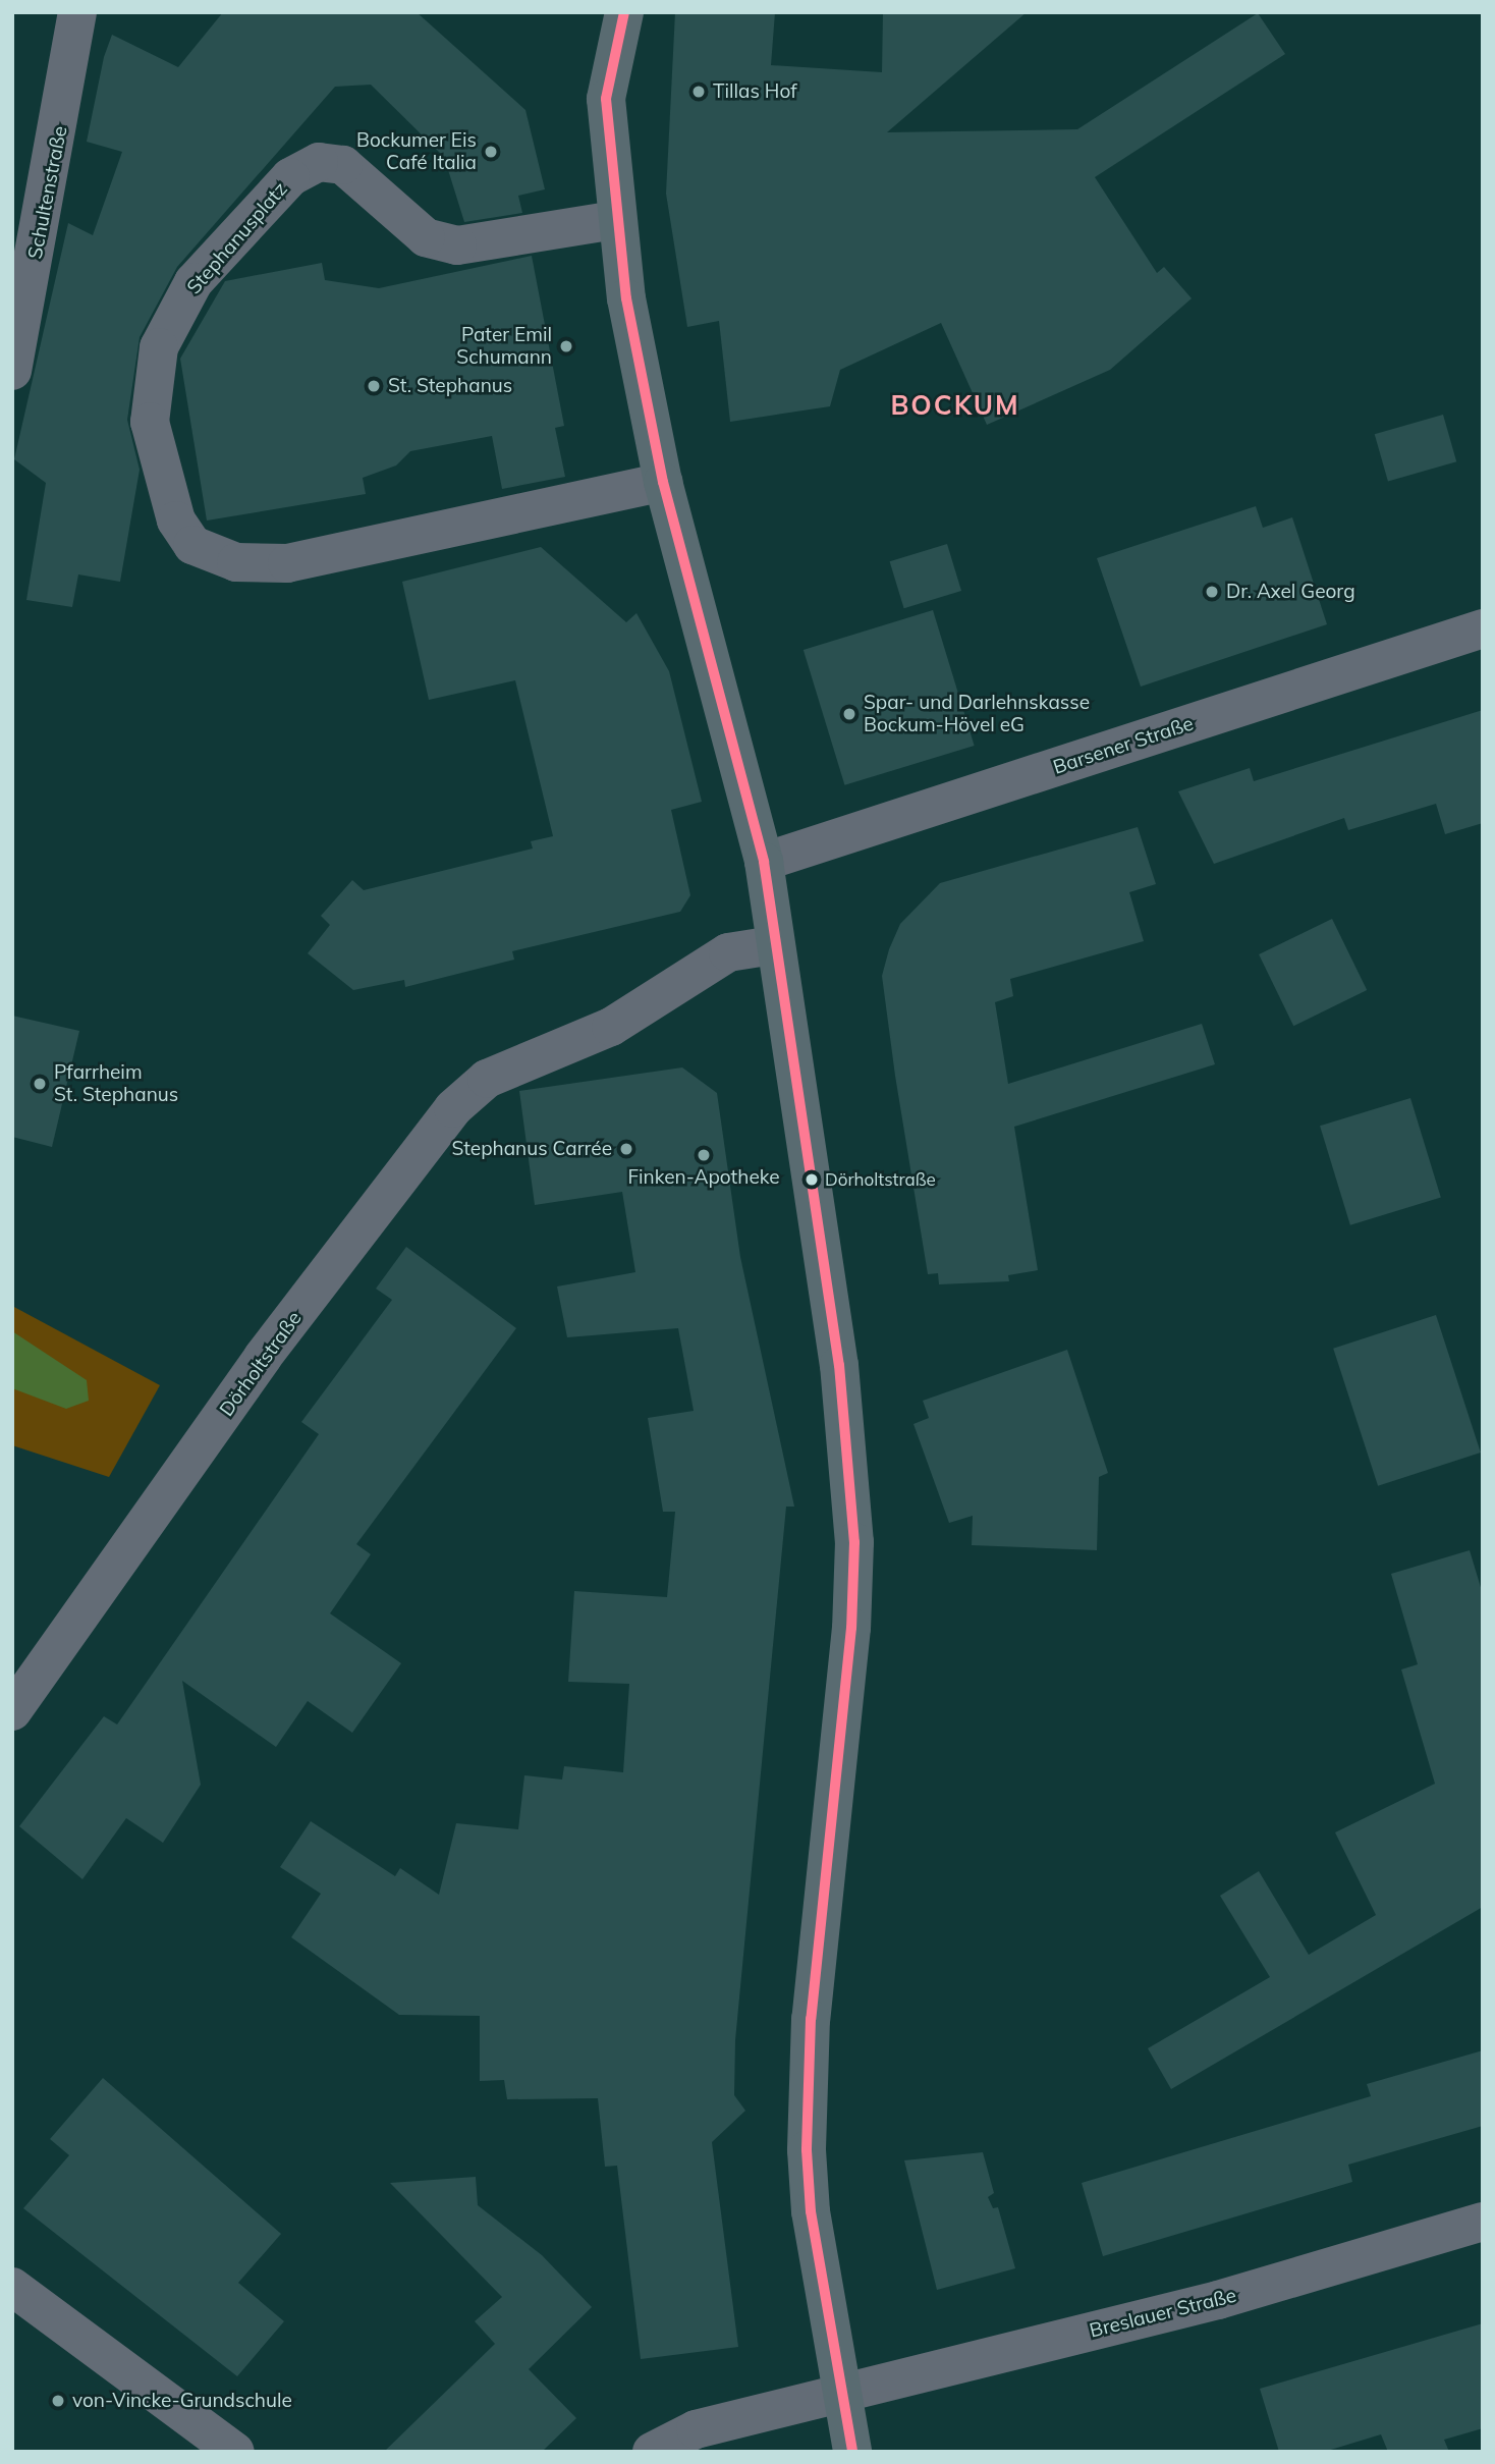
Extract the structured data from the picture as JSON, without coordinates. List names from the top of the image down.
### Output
{
  "streets": {
    "street": [
      "Schultenstraße",
      "Stephanusplatz",
      "Barsener Straße",
      "Dörholtstraße",
      "Breslauer Straße"
    ]
  },
  "districts": ["BOCKUM"],
  "places": [
    "Tillas Hof",
    "Bockumer Eis Café Italia",
    "Pater Emil Schumann",
    "St. Stephanus",
    "Dr. Axel Georg",
    "Spar- und Darlehnskasse Bockum-Hövel eG",
    "Pfarrheim St. Stephanus",
    "Stephanus Carrée",
    "Finken-Apotheke",
    "Dörholtstraße",
    "von-Vincke-Grundschule"
  ]
}
